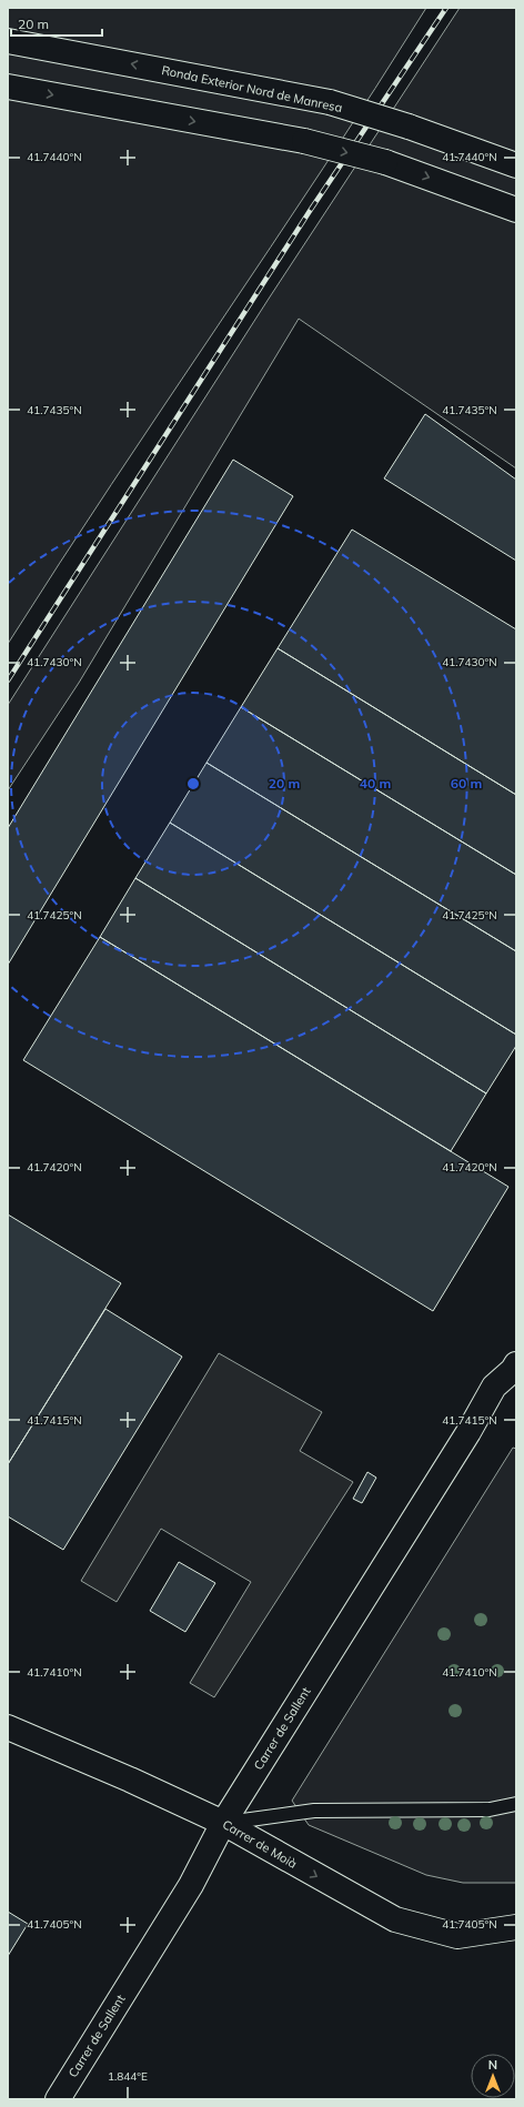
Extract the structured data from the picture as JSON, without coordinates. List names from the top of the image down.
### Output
{
  "streets": {
    "main road": ["Ronda Exterior Nord de Manresa", "Carrer de Sallent", "Carrer de Moià"]
  },
  "crossings": [
    ["Carrer de Sallent", "Carrer de Moià"]
  ],
  "one_way": ["Carrer de Moià"],
  "scale_bar": "20 m",
  "north": "top",
  "coordinates": [
    "41.7440°N",
    "41.7435°N",
    "41.7430°N",
    "41.7425°N",
    "41.7420°N",
    "41.7415°N",
    "41.7410°N",
    "41.7405°N",
    "1.844°E"
  ],
  "rings": ["20 m", "40 m", "60 m"]
}
